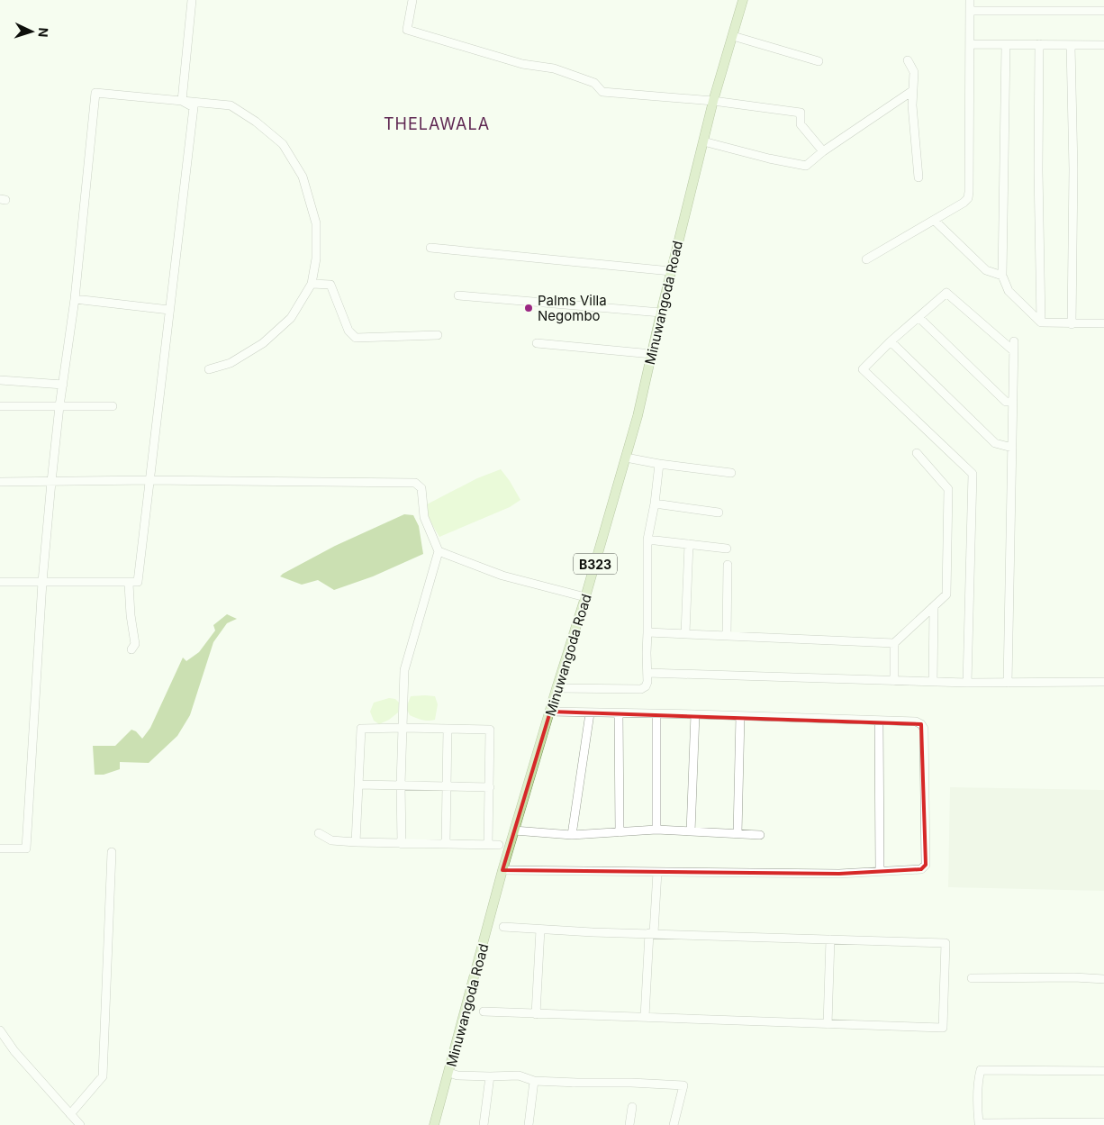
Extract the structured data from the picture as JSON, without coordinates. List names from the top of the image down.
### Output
{
  "streets": {
    "main road": ["Minuwangoda Road", "B323"]
  },
  "districts": ["THELAWALA"],
  "places": ["Palms Villa Negombo"],
  "north": "right"
}
